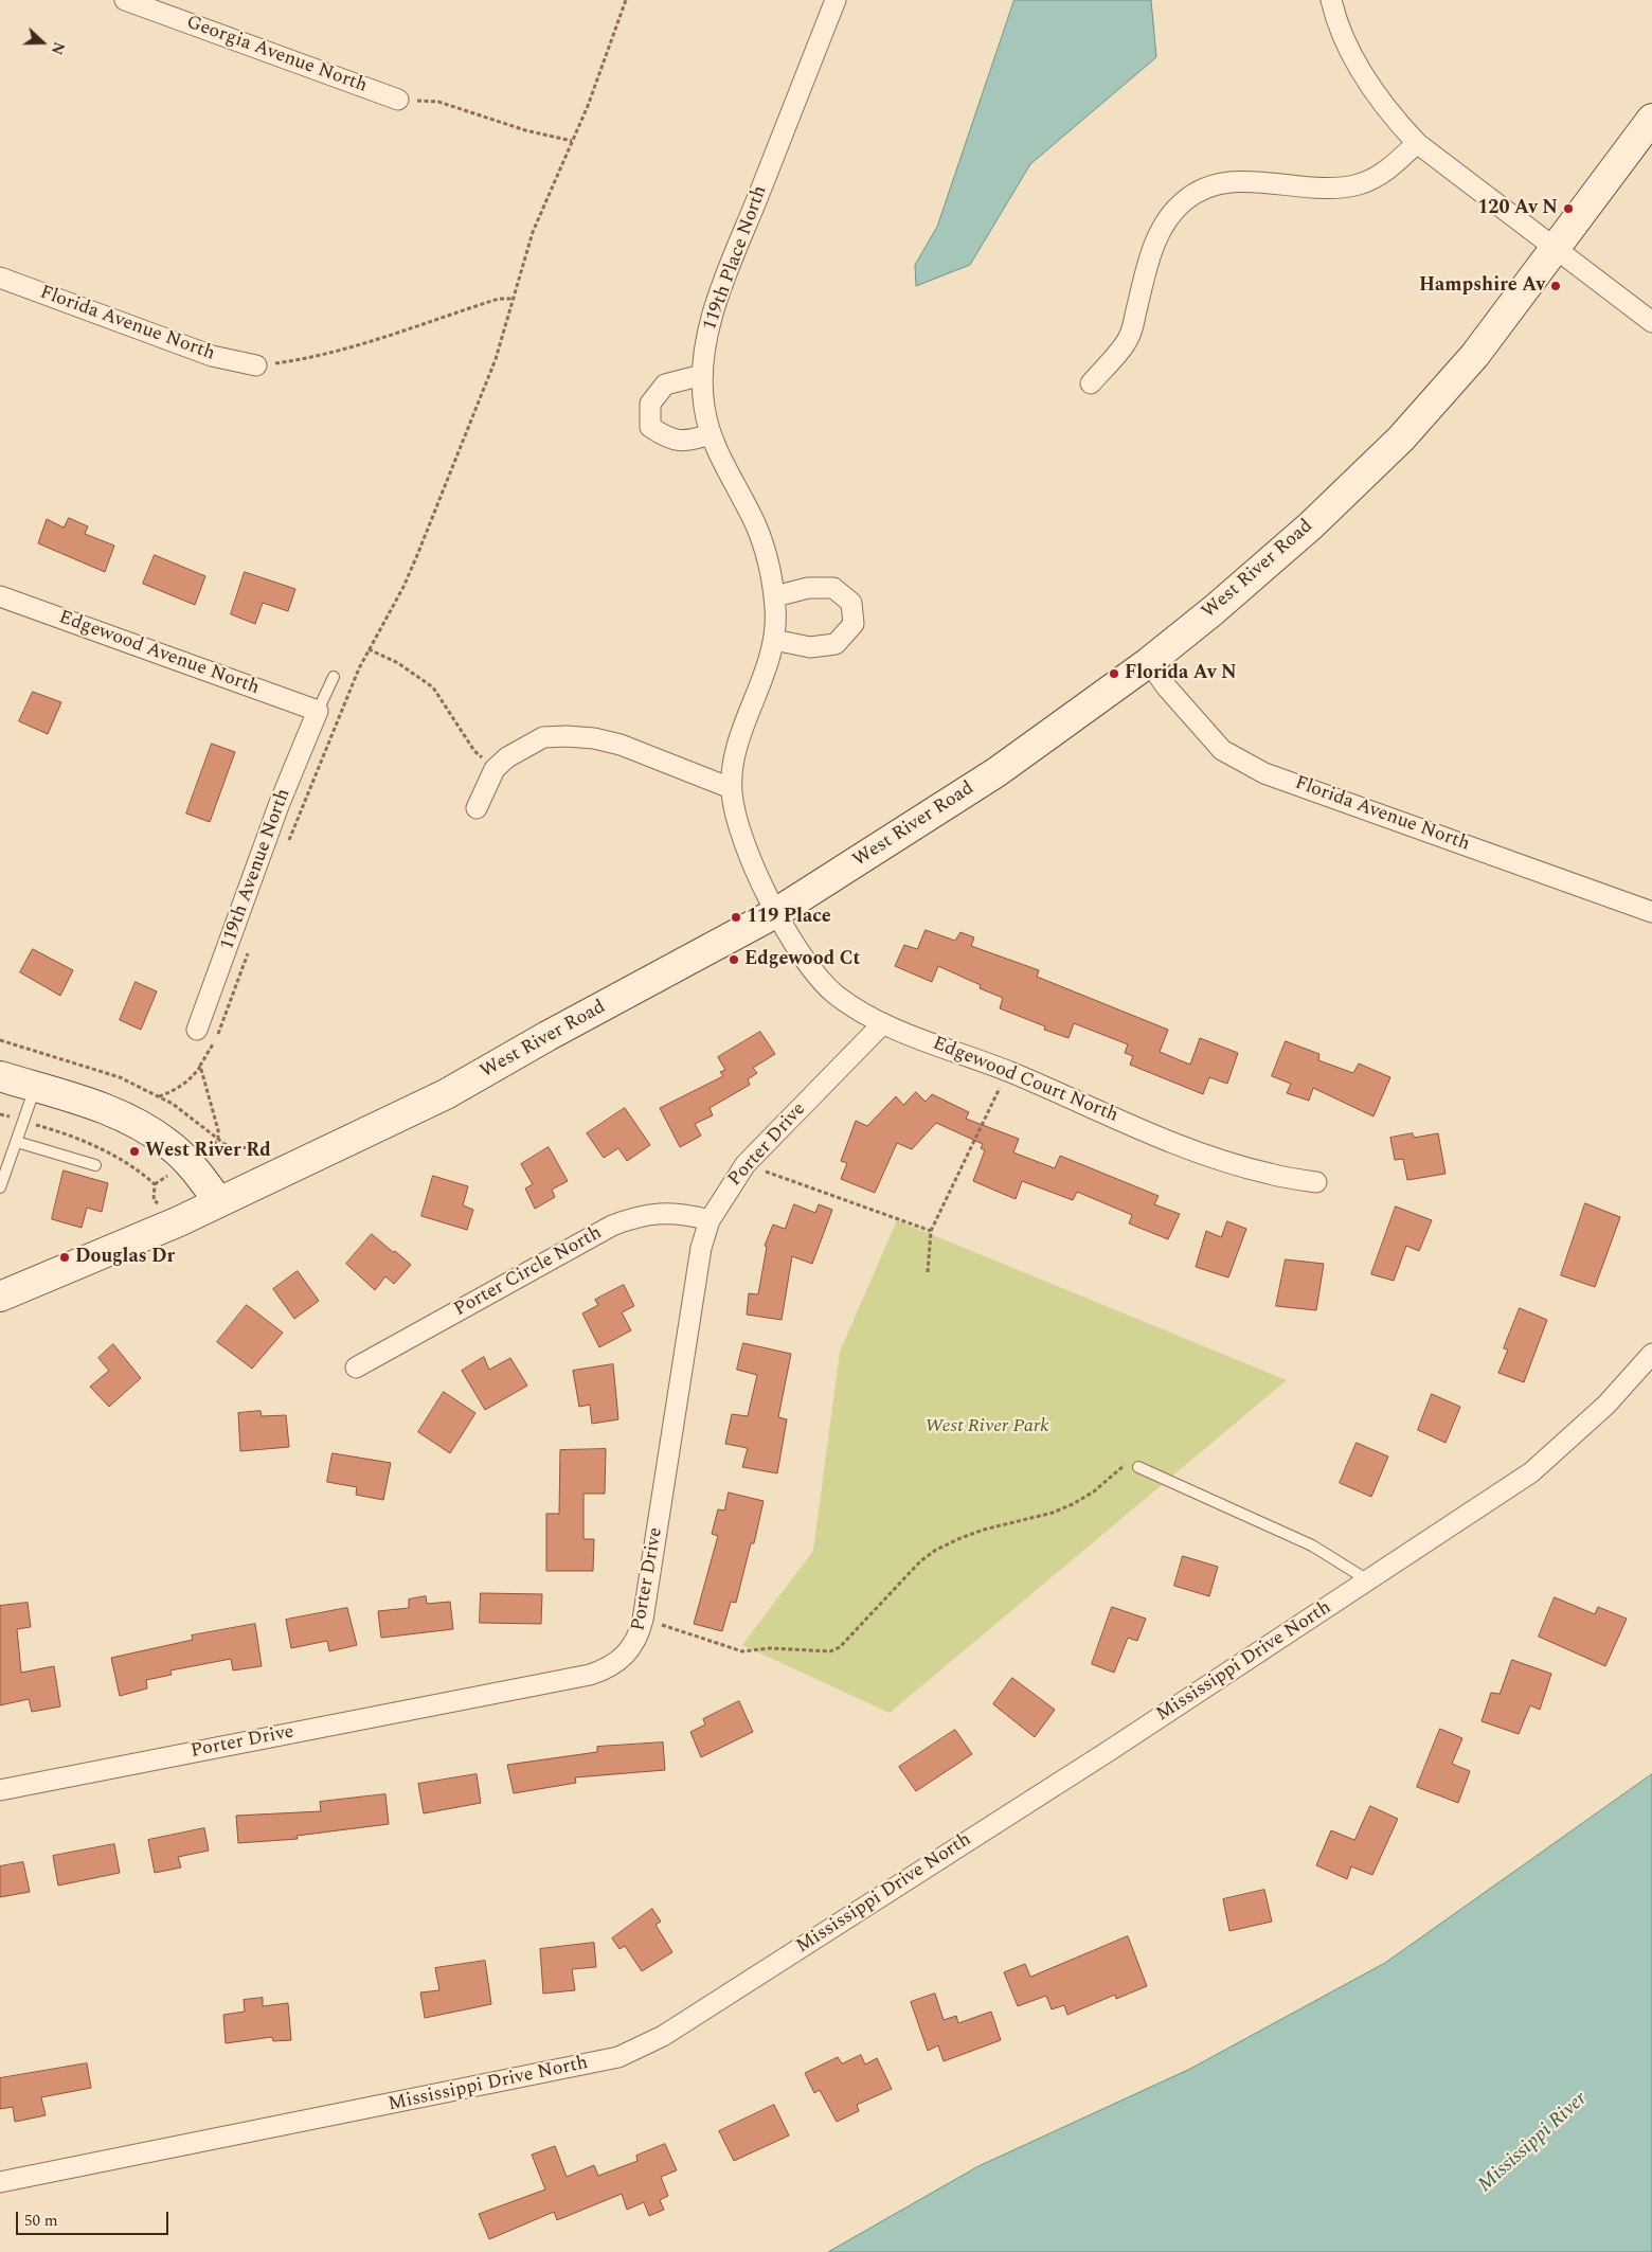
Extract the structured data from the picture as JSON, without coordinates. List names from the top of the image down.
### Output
{
  "streets": {
    "main road": ["West River Road"],
    "street": [
      "Georgia Avenue North",
      "119th Place North",
      "Florida Avenue North",
      "Edgewood Avenue North",
      "119th Avenue North",
      "Edgewood Court North",
      "Porter Drive",
      "Porter Circle North",
      "Mississippi Drive North"
    ]
  },
  "crossings": [
    ["119th Place North", "West River Road"],
    ["119th Place North", "Edgewood Court North"],
    ["Florida Avenue North", "West River Road"],
    ["West River Road", "Edgewood Court North"],
    ["Edgewood Avenue North", "119th Avenue North"],
    ["Edgewood Court North", "Porter Drive"],
    ["Porter Drive", "Porter Circle North"]
  ],
  "water": ["Mississippi River"],
  "parks": ["West River Park"],
  "places": [
    "120 Av N",
    "Hampshire Av",
    "Florida Av N",
    "119 Place",
    "Edgewood Ct",
    "West River Rd",
    "Douglas Dr"
  ],
  "scale_bar": "50 m",
  "north": "right"
}
